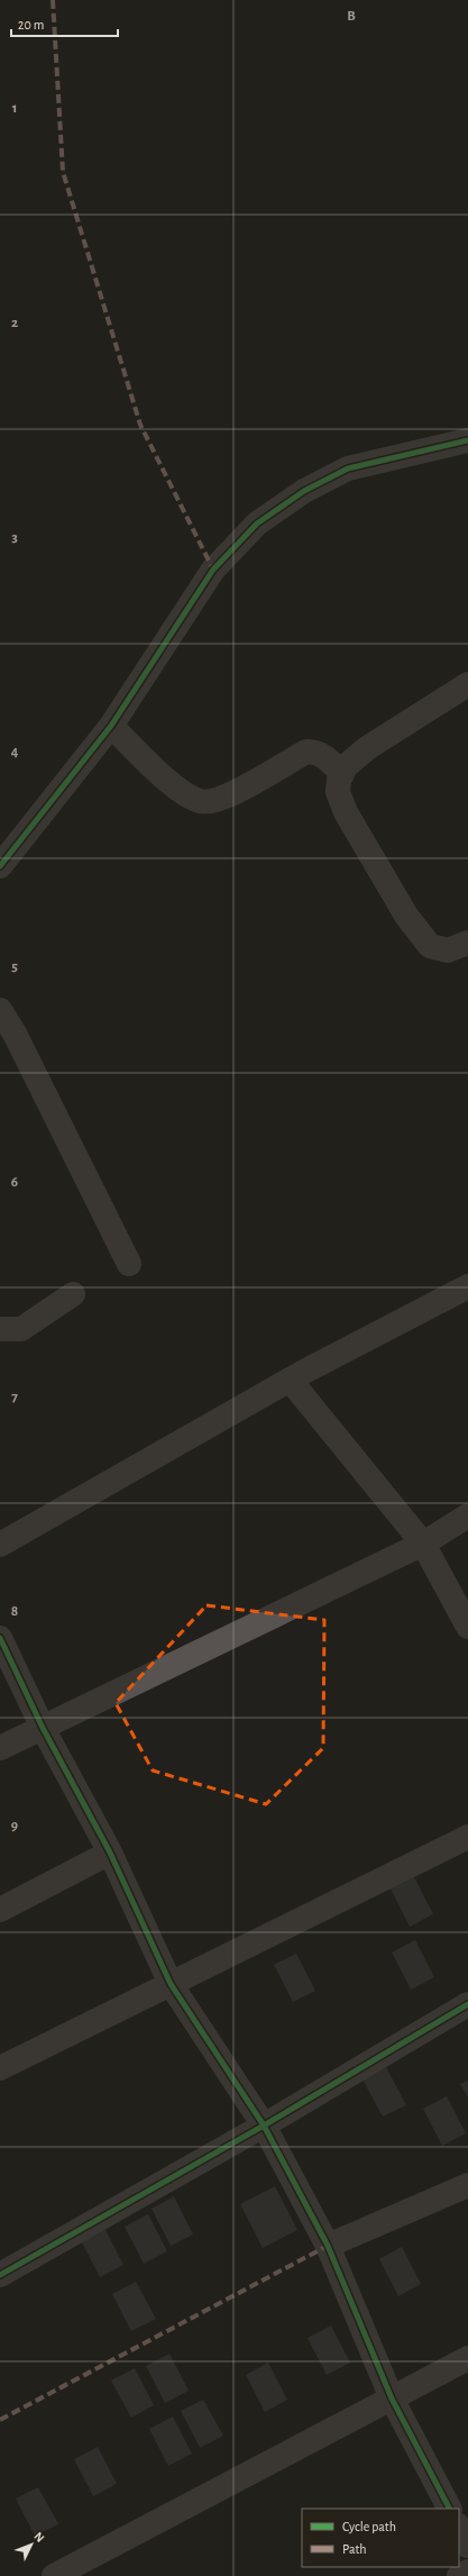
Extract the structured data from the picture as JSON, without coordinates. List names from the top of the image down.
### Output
{
  "legend": ["Cycle path", "Path"],
  "scale_bar": "20 m",
  "north": "top right",
  "grid": {
    "columns": ["B"],
    "rows": [
      "1",
      "2",
      "3",
      "4",
      "5",
      "6",
      "7",
      "8",
      "9"
    ]
  }
}
